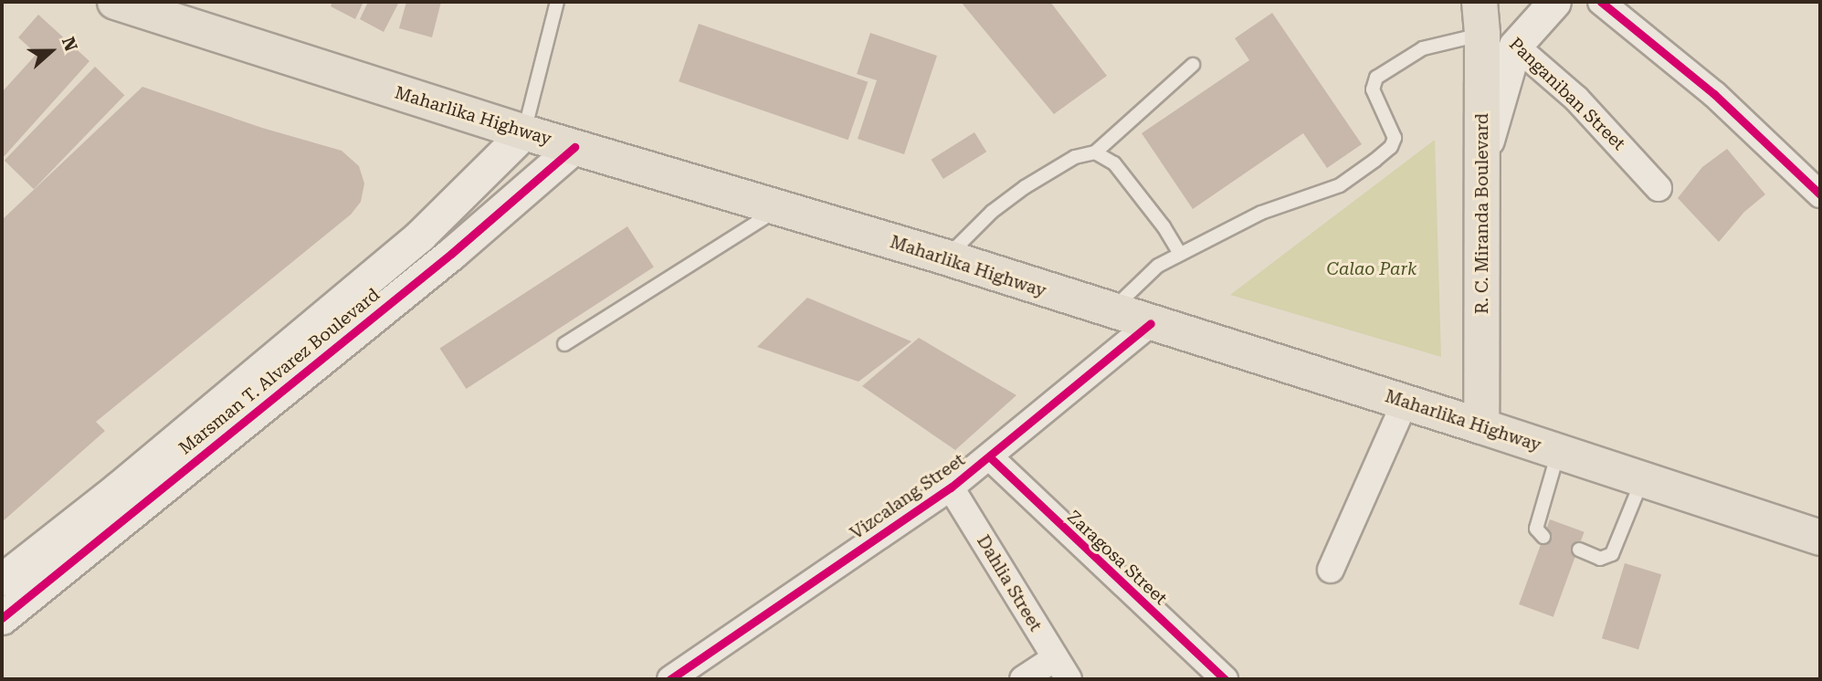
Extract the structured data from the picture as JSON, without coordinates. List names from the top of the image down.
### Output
{
  "streets": {
    "main road": ["Maharlika Highway", "R. C. Miranda Boulevard"],
    "street": [
      "Panganiban Street",
      "Marsman T. Alvarez Boulevard",
      "Vizcalang Street",
      "Zaragosa Street",
      "Dahlia Street"
    ]
  },
  "crossings": [
    ["Panganiban Street", "R. C. Miranda Boulevard"],
    ["Maharlika Highway", "R. C. Miranda Boulevard"],
    ["Maharlika Highway", "Marsman T. Alvarez Boulevard"],
    ["Maharlika Highway", "Vizcalang Street"],
    ["Vizcalang Street", "Zaragosa Street"],
    ["Vizcalang Street", "Dahlia Street"]
  ],
  "parks": ["Calao Park"],
  "north": "right"
}
